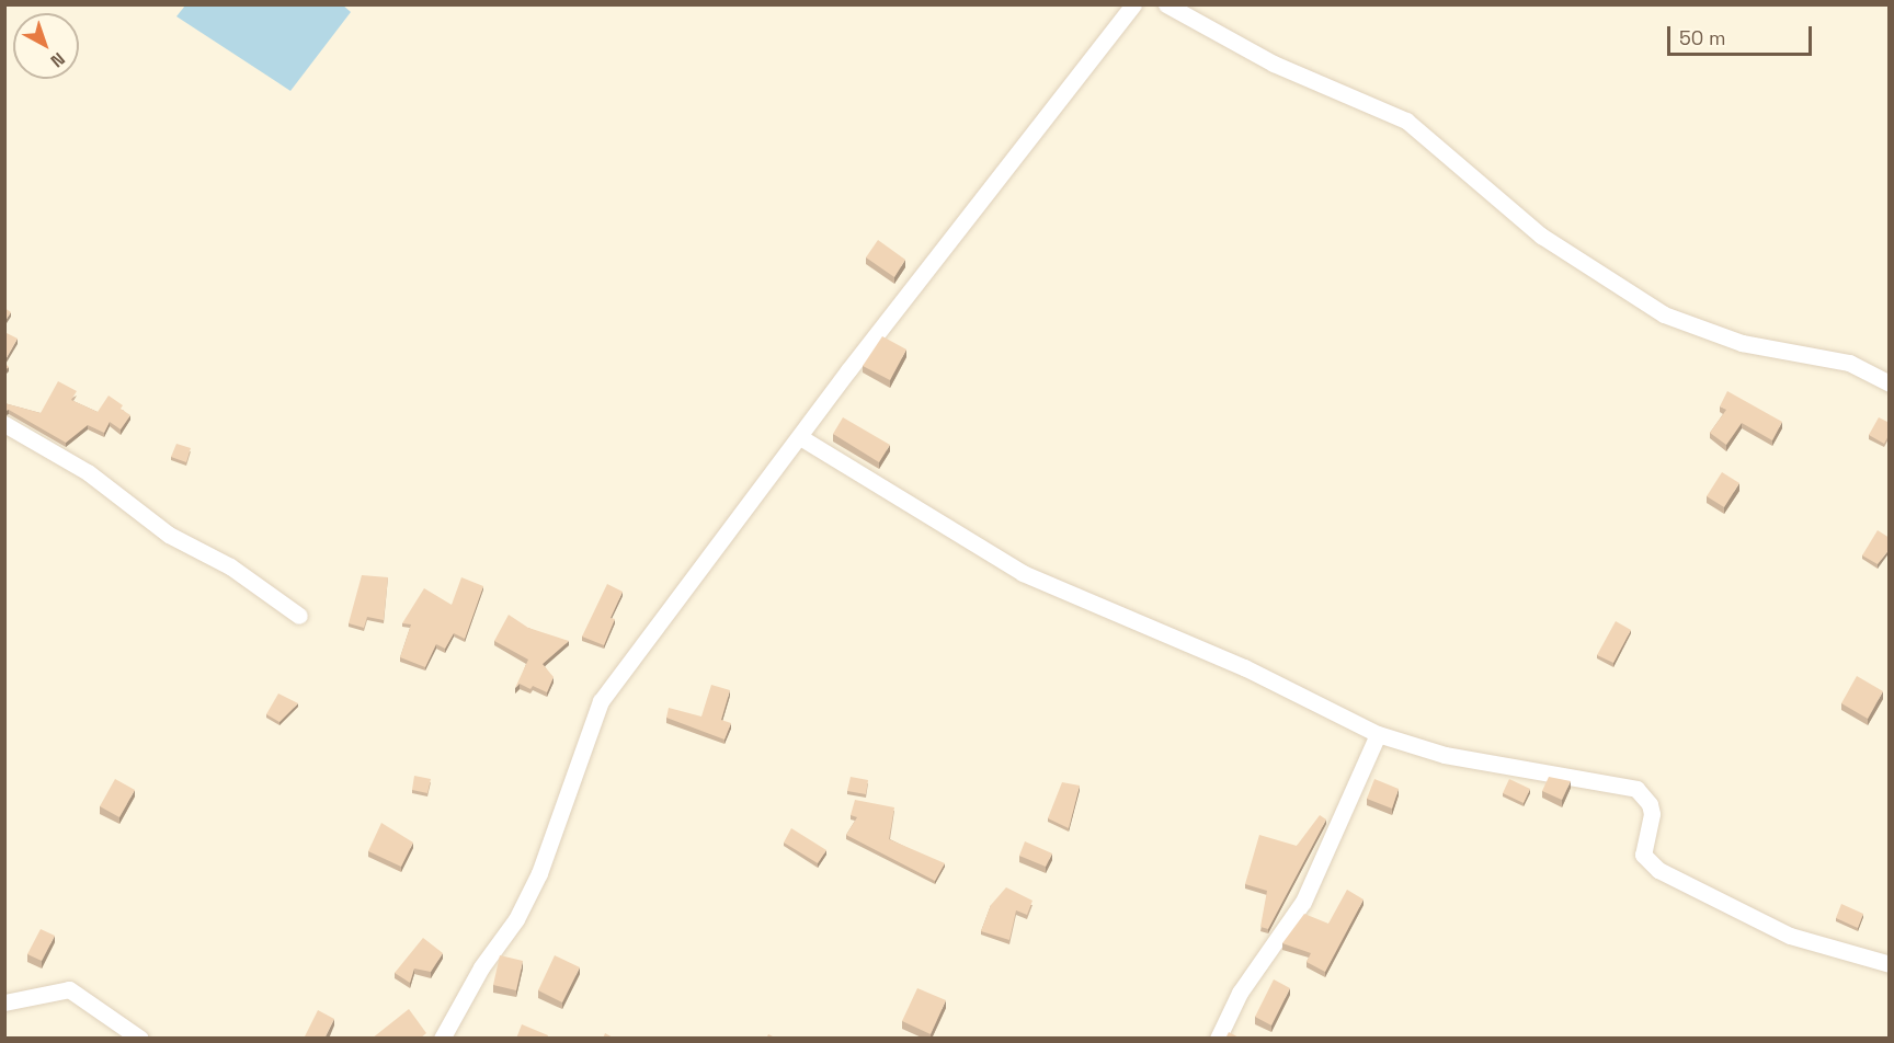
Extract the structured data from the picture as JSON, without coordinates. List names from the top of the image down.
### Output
{
  "scale_bar": "50 m",
  "north": "bottom right"
}
